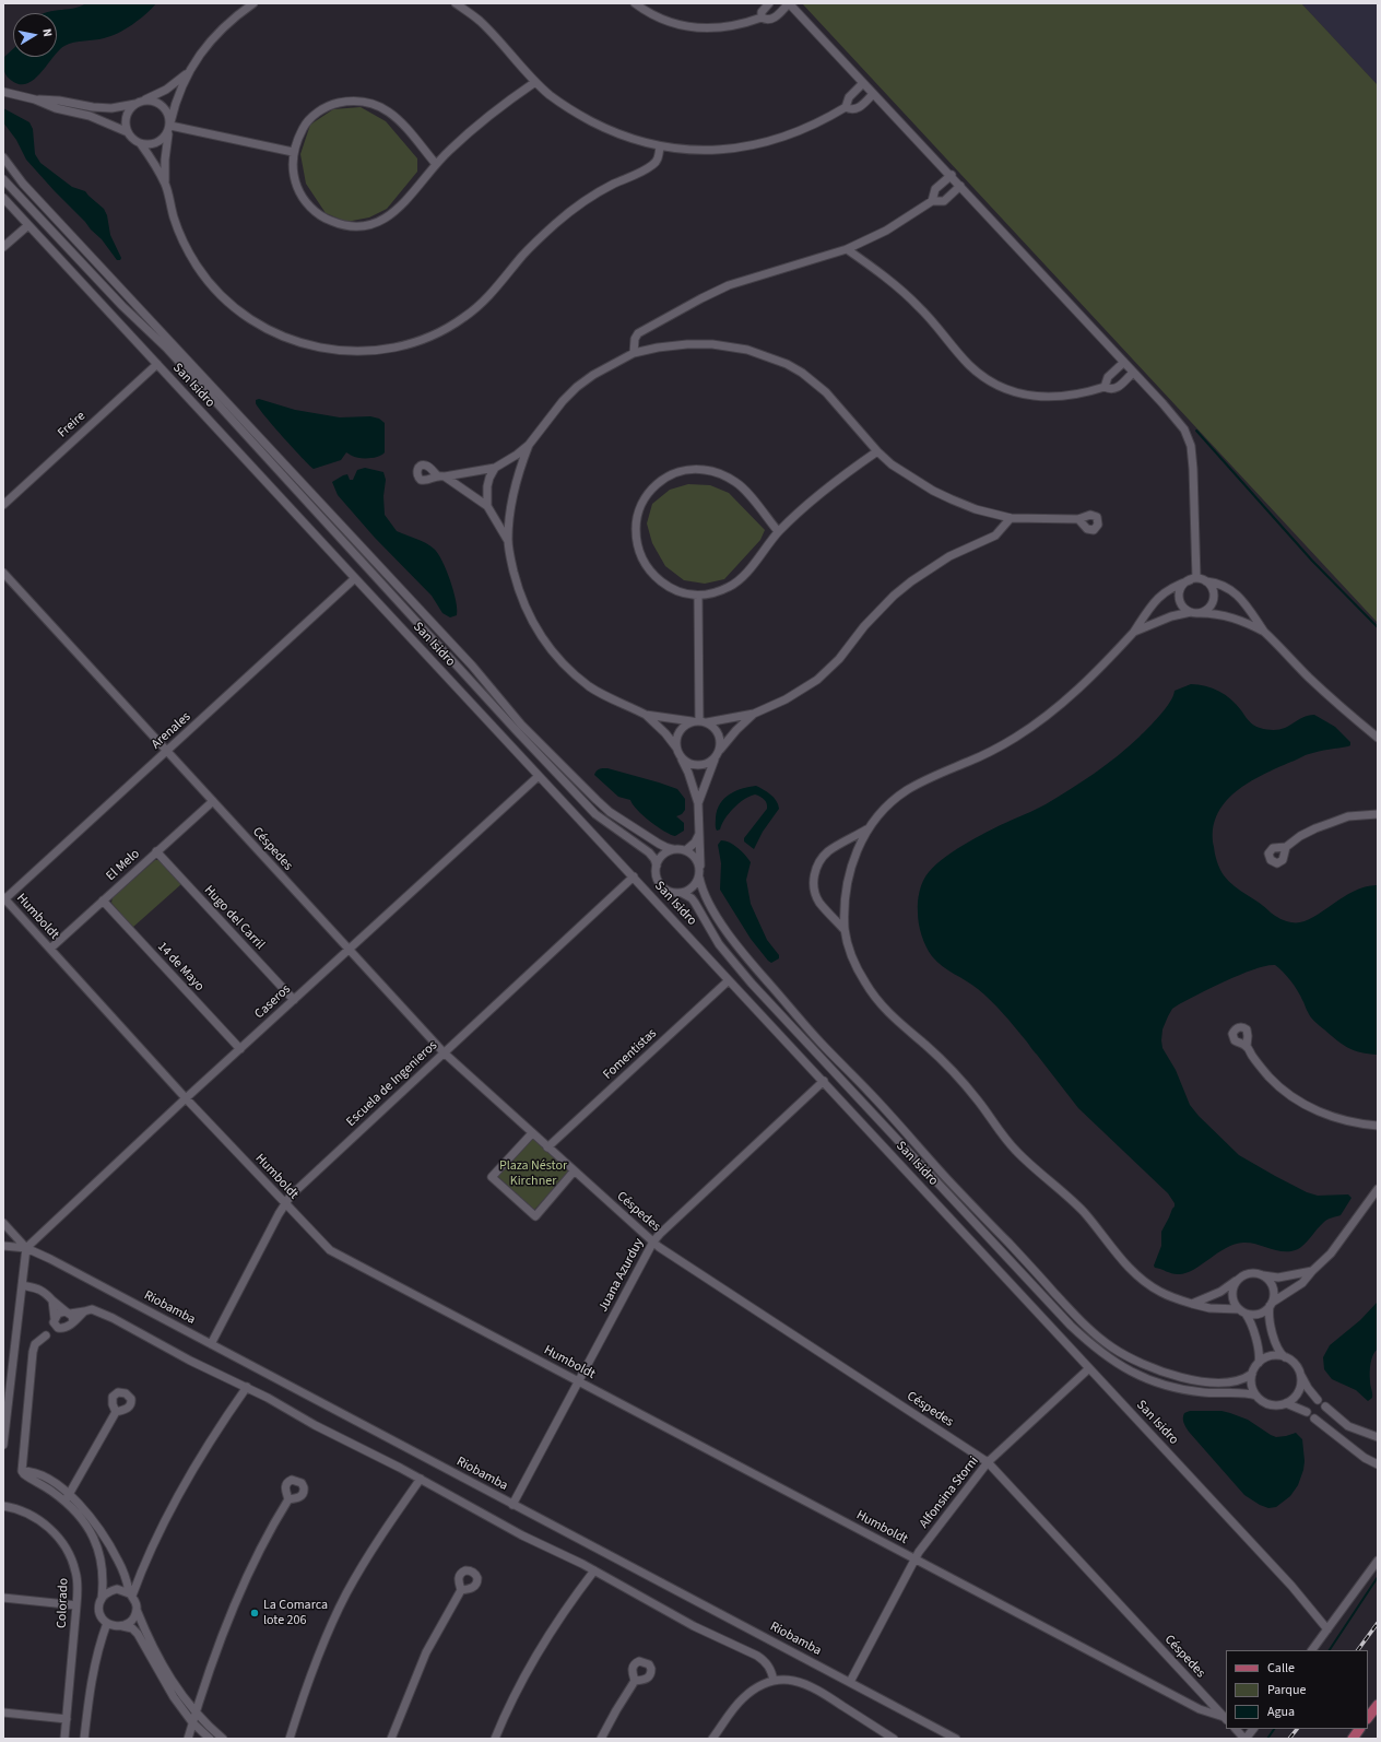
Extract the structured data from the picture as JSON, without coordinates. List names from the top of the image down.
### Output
{
  "streets": {
    "street": [
      "San Isidro",
      "Freire",
      "Arenales",
      "Céspedes",
      "El Melo",
      "Humboldt",
      "Hugo del Carril",
      "14 de Mayo",
      "Caseros",
      "Fomentistas",
      "Escuela de Ingenieros",
      "Juana Azurduy",
      "Riobamba",
      "Alfonsina Storni",
      "Colorado"
    ]
  },
  "crossings": [
    ["San Isidro", "Freire"],
    ["San Isidro", "Arenales"],
    ["San Isidro", "Caseros"],
    ["San Isidro", "Fomentistas"],
    ["San Isidro", "Escuela de Ingenieros"],
    ["San Isidro", "Juana Azurduy"],
    ["San Isidro", "Alfonsina Storni"],
    ["Arenales", "Céspedes"],
    ["Arenales", "Humboldt"],
    ["Céspedes", "El Melo"],
    ["Céspedes", "Humboldt"],
    ["Céspedes", "Caseros"],
    ["Céspedes", "Fomentistas"],
    ["Céspedes", "Escuela de Ingenieros"],
    ["Céspedes", "Juana Azurduy"],
    ["Céspedes", "Alfonsina Storni"],
    ["El Melo", "Humboldt"],
    ["El Melo", "Hugo del Carril"],
    ["El Melo", "14 de Mayo"],
    ["Humboldt", "Caseros"],
    ["Humboldt", "Escuela de Ingenieros"],
    ["Humboldt", "Juana Azurduy"],
    ["Humboldt", "Alfonsina Storni"],
    ["Hugo del Carril", "Caseros"],
    ["14 de Mayo", "Caseros"],
    ["Caseros", "Riobamba"],
    ["Escuela de Ingenieros", "Riobamba"],
    ["Juana Azurduy", "Riobamba"],
    ["Riobamba", "Alfonsina Storni"]
  ],
  "parks": ["Plaza Néstor Kirchner"],
  "places": ["La Comarca lote 206"],
  "legend": ["Calle", "Parque", "Agua"],
  "north": "right"
}
